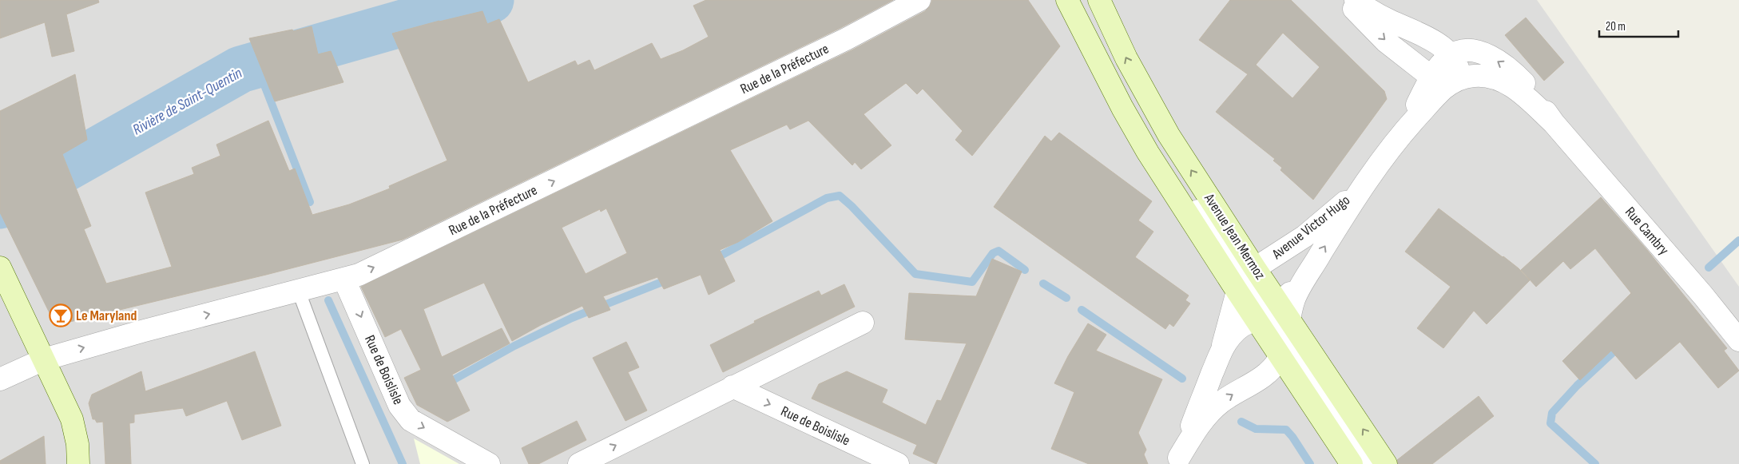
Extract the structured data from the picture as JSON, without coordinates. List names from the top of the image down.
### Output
{
  "streets": {
    "main road": ["Avenue Jean Mermoz"],
    "street": [
      "Rue de la Préfecture",
      "Avenue Victor Hugo",
      "Rue Cambry",
      "Rue de Boislisle"
    ]
  },
  "crossings": [
    ["Rue de la Préfecture", "Rue de Boislisle"],
    ["Avenue Victor Hugo", "Rue Cambry"],
    ["Avenue Victor Hugo", "Avenue Jean Mermoz"]
  ],
  "one_way": ["Rue de la Préfecture", "Rue de Boislisle"],
  "water": ["Rivière de Saint-Quentin"],
  "places": {
    "bar": ["Le Maryland"]
  },
  "scale_bar": "20 m"
}
